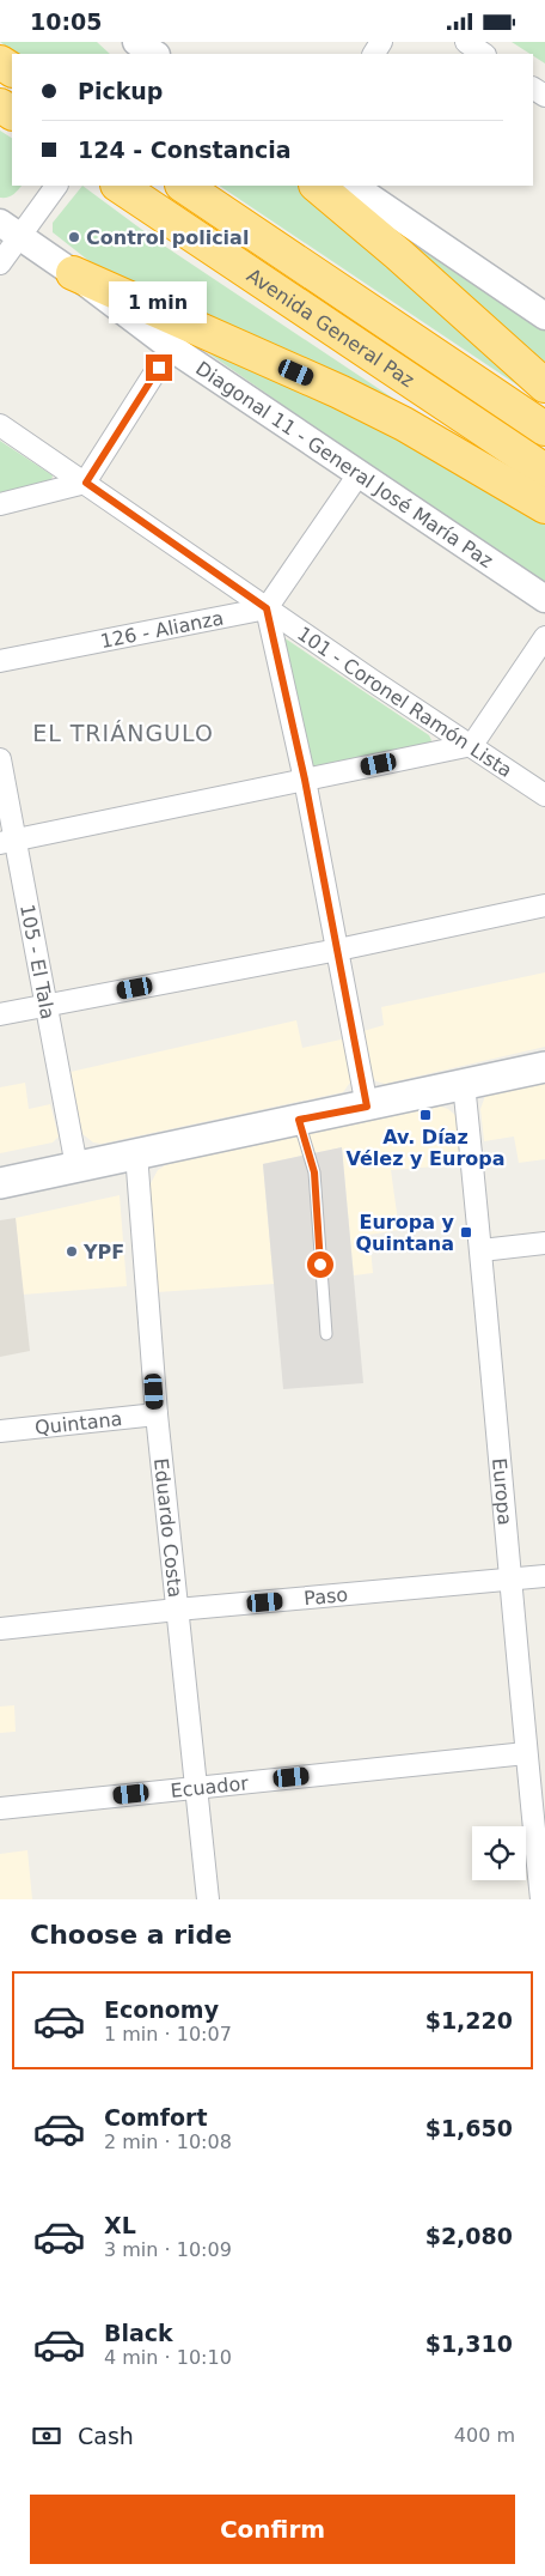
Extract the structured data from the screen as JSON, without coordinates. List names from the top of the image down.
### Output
{
  "streets": {
    "highway": ["Avenida General Paz"],
    "street": [
      "Diagonal 11 - General José María Paz",
      "126 - Alianza",
      "101 - Coronel Ramón Lista",
      "105 - El Tala",
      "Quintana",
      "Europa",
      "Eduardo Costa",
      "Paso",
      "Ecuador"
    ]
  },
  "crossings": [
    ["126 - Alianza", "101 - Coronel Ramón Lista"],
    ["Quintana", "Eduardo Costa"],
    ["Europa", "Paso"],
    ["Europa", "Ecuador"],
    ["Eduardo Costa", "Paso"],
    ["Eduardo Costa", "Ecuador"]
  ],
  "districts": ["EL TRIÁNGULO"],
  "places": {
    "other": ["Control policial", "YPF"],
    "transit": ["Av. Díaz Vélez y Europa", "Europa y Quintana"]
  },
  "page": {
    "status": "10:05",
    "banner": ["Pickup", "124 - Constancia"],
    "bubble": "1 min",
    "heading": "Choose a ride",
    "list": [
      {
        "name": "Economy",
        "note": "1 min · 10:07",
        "value": "$1,220"
      },
      {
        "name": "Comfort",
        "note": "2 min · 10:08",
        "value": "$1,650"
      },
      {
        "name": "XL",
        "note": "3 min · 10:09",
        "value": "$2,080"
      },
      {
        "name": "Black",
        "note": "4 min · 10:10",
        "value": "$1,310"
      }
    ],
    "pay": ["Cash", "400 m"],
    "buttons": "Confirm"
  }
}
